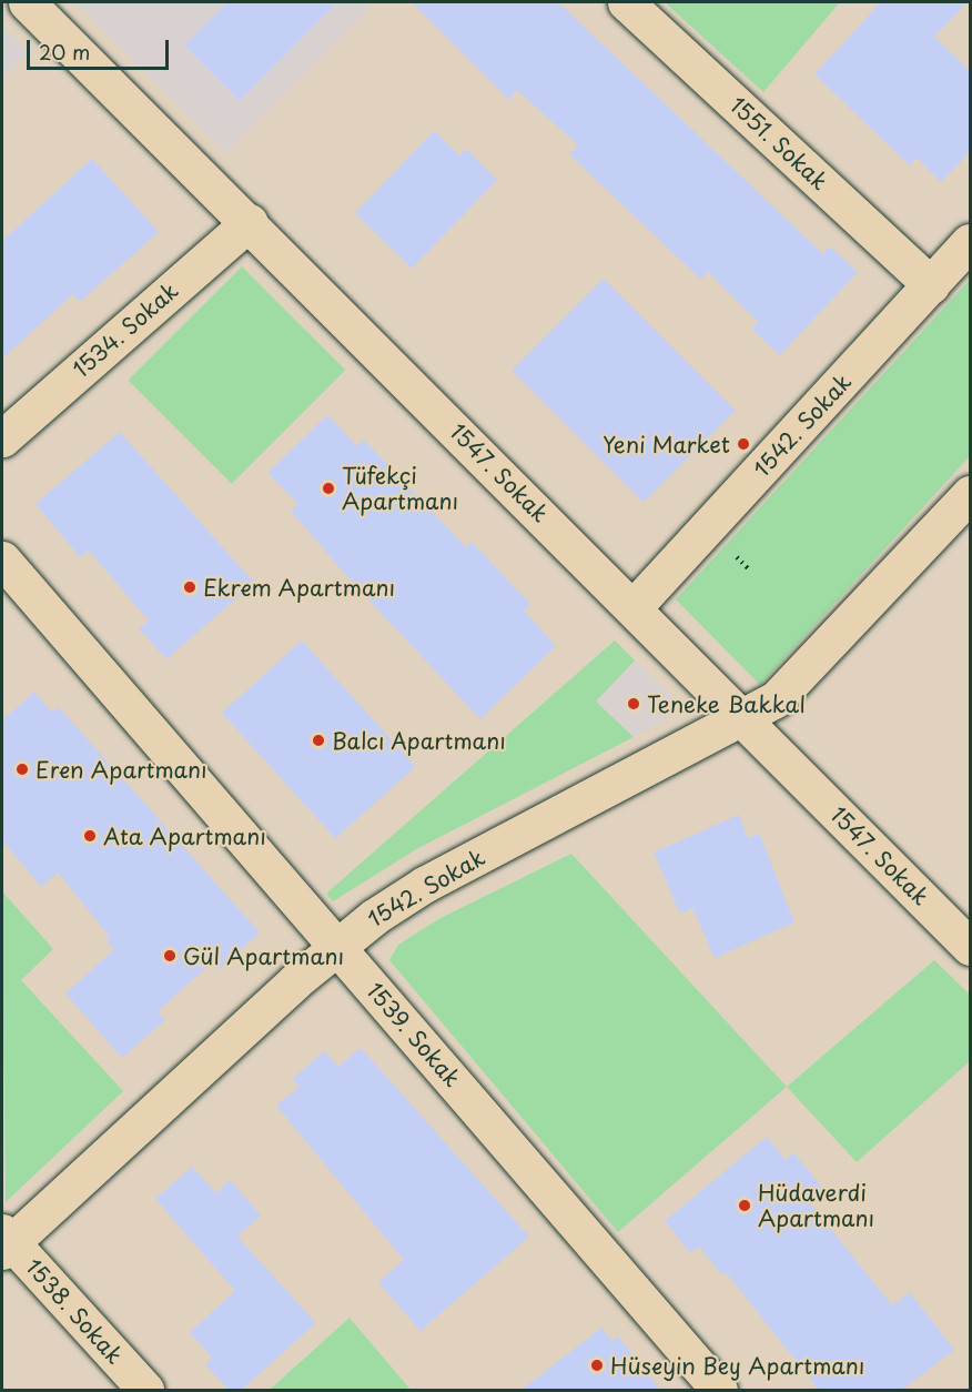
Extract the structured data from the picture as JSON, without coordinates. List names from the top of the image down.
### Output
{
  "streets": {
    "street": [
      "1551. Sokak",
      "1534. Sokak",
      "1542. Sokak",
      "1547. Sokak",
      "1539. Sokak",
      "1538. Sokak"
    ]
  },
  "crossings": [
    ["1551. Sokak", "1542. Sokak"],
    ["1534. Sokak", "1547. Sokak"],
    ["1542. Sokak", "1547. Sokak"],
    ["1542. Sokak", "1539. Sokak"],
    ["1542. Sokak", "1538. Sokak"]
  ],
  "places": [
    "Yeni Market",
    "Tüfekçi Apartmanı",
    "Ekrem Apartmanı",
    "Teneke Bakkal",
    "Balcı Apartmanı",
    "Eren Apartmanı",
    "Ata Apartmanı",
    "Gül Apartmanı",
    "Hüdaverdi Apartmanı",
    "Hüseyin Bey Apartmanı"
  ],
  "scale_bar": "20 m"
}
